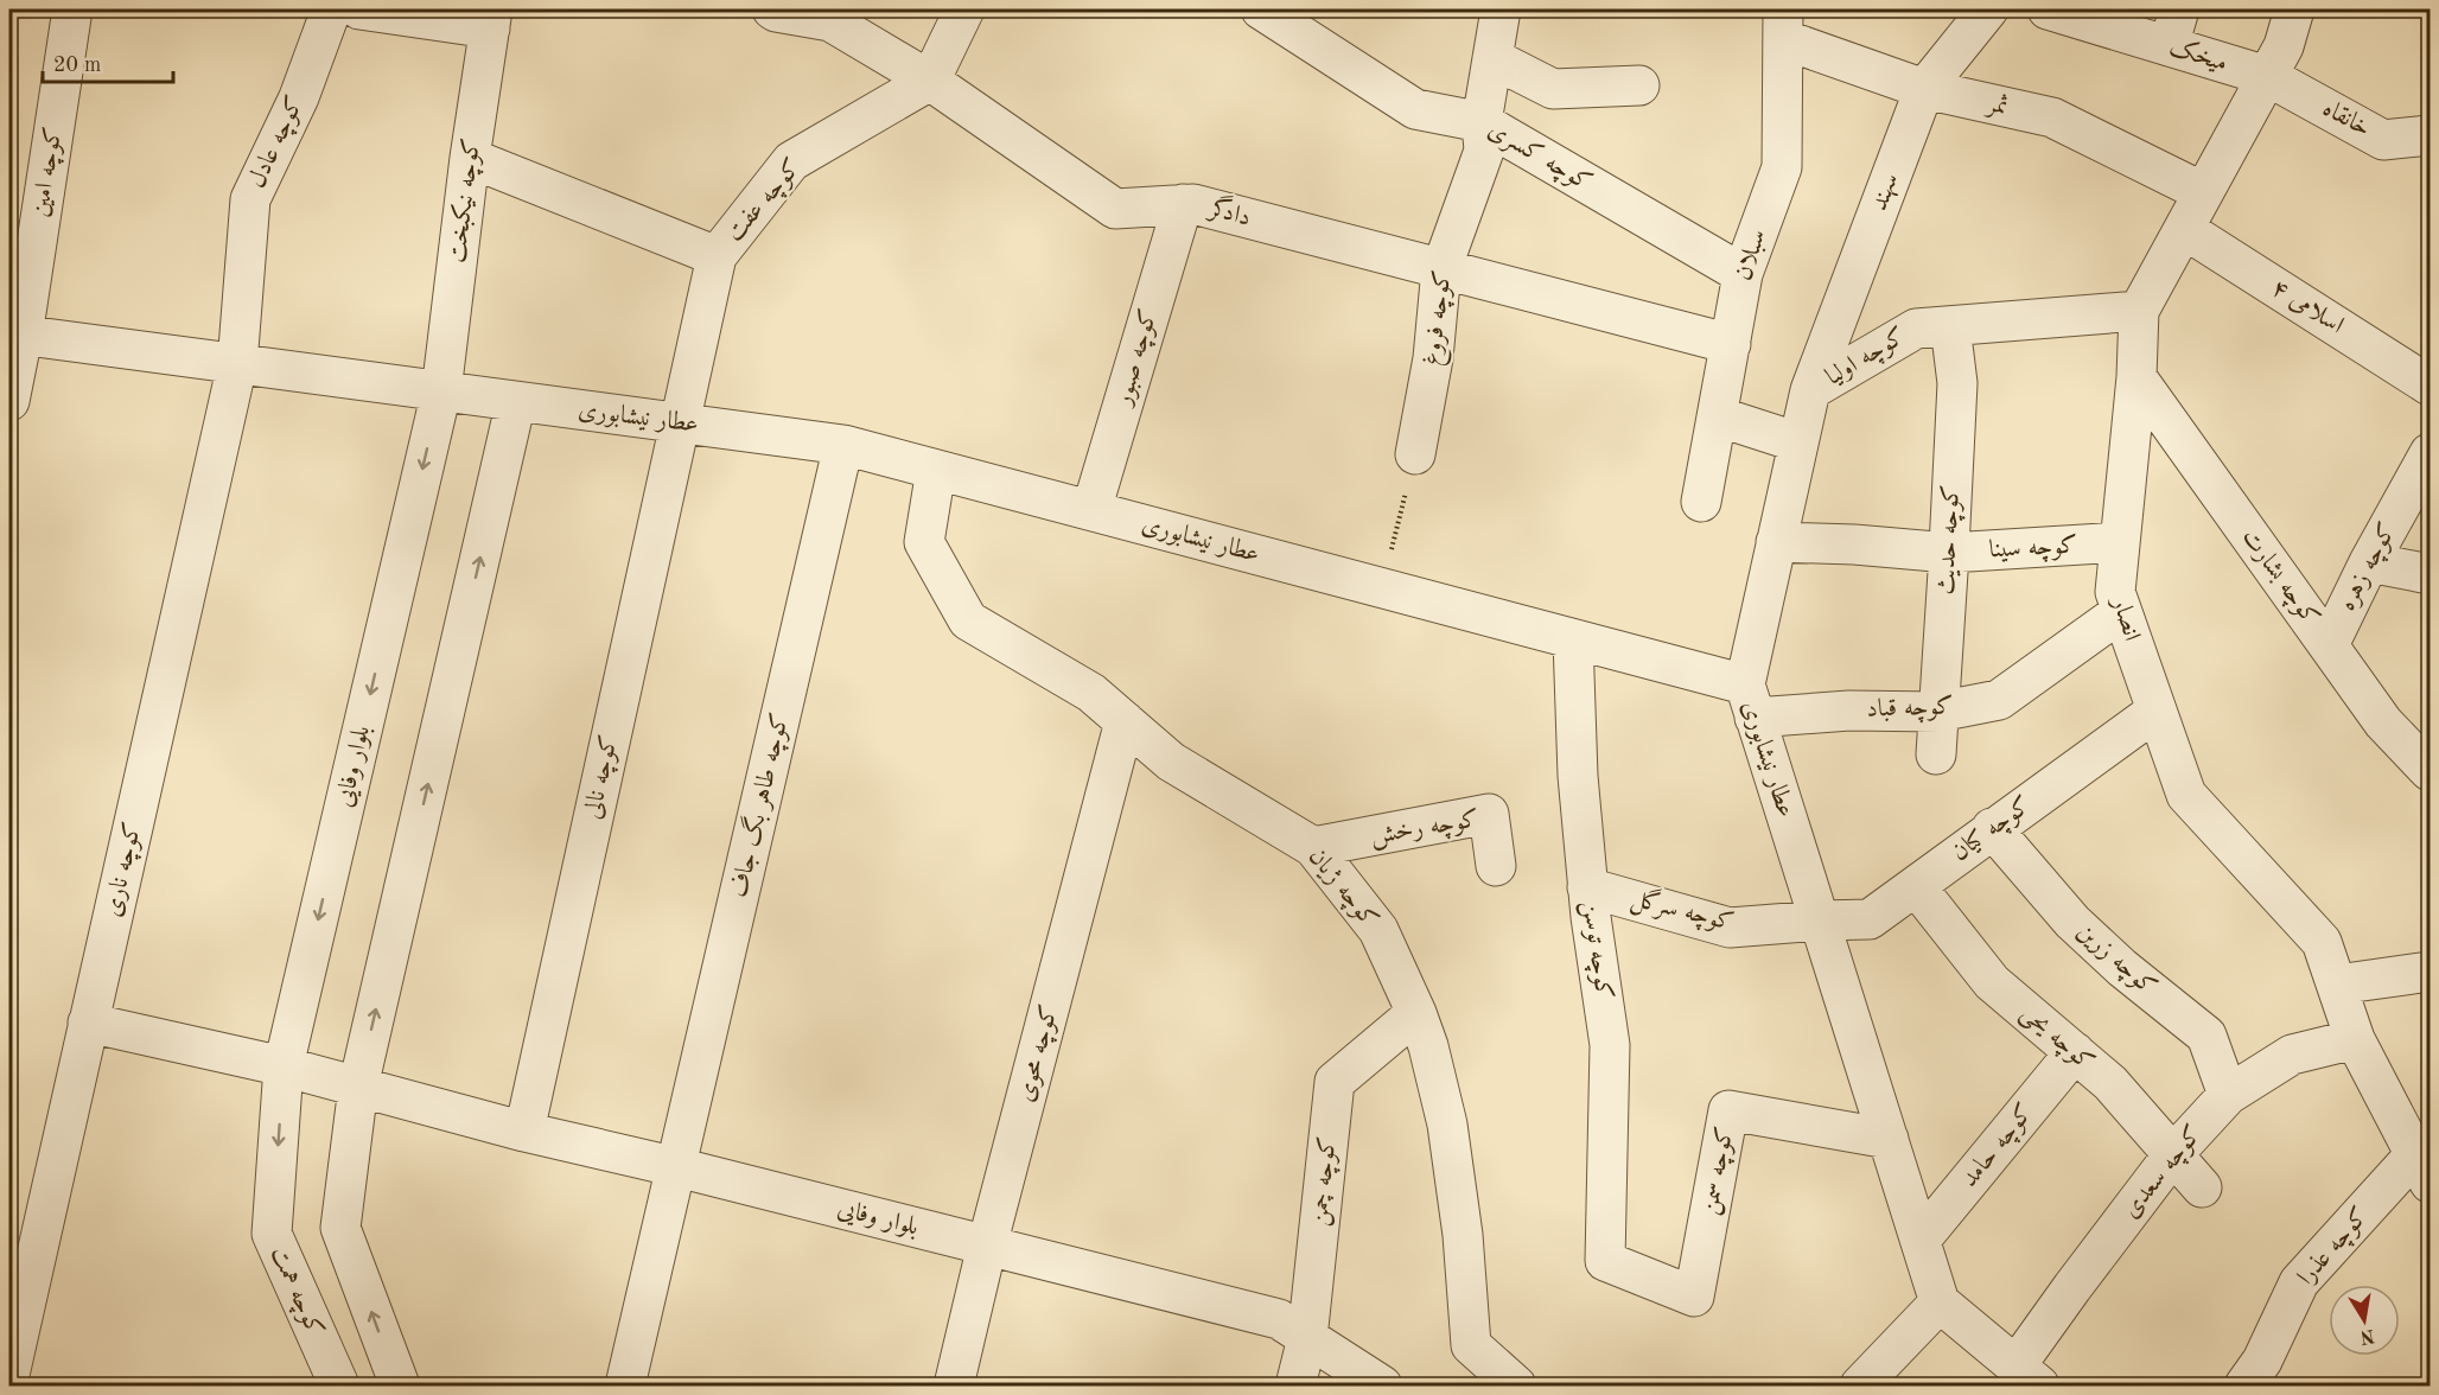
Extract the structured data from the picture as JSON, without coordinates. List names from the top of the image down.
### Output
{
  "streets": {
    "street": [
      "میخک",
      "ثمر",
      "خانقاه",
      "کوچه عادل",
      "کوچه کسری",
      "کوچه امین",
      "سهند",
      "کوچه نیکبخت",
      "کوچه عفت",
      "دادگر",
      "سبلان",
      "اسلامی ۴",
      "کوچه فروغ",
      "کوچه صبور",
      "کوچه اولیا",
      "عطار نیشابوری",
      "کوچه حدیث",
      "کوچه سینا",
      "کوچه زهره",
      "کوچه بشارت",
      "انصار",
      "کوچه قباد",
      "بلوار وفایی",
      "کوچه نالی",
      "کوچه طاهر بگ جاف",
      "کوچه رخش",
      "کوچه کیان",
      "کوچه ناری",
      "کوچه ژیان",
      "کوچه سرگل",
      "کوچه توسن",
      "کوچه زرین",
      "کوچه یحی",
      "کوچه محوی",
      "کوچه حامد",
      "کوچه سمن",
      "کوچه سعدی",
      "کوچه چمن",
      "کوچه عذرا",
      "کوچه همت"
    ]
  },
  "crossings": [
    ["میخک", "خانقاه"],
    ["میخک", "انصار"],
    ["ثمر", "سهند"],
    ["ثمر", "سبلان"],
    ["ثمر", "انصار"],
    ["خانقاه", "انصار"],
    ["کوچه عادل", "عطار نیشابوری"],
    ["کوچه عادل", "کوچه ناری"],
    ["کوچه کسری", "سبلان"],
    ["کوچه کسری", "کوچه فروغ"],
    ["کوچه امین", "عطار نیشابوری"],
    ["سهند", "کوچه اولیا"],
    ["کوچه نیکبخت", "عطار نیشابوری"],
    ["کوچه نیکبخت", "بلوار وفایی"],
    ["کوچه عفت", "دادگر"],
    ["کوچه عفت", "عطار نیشابوری"],
    ["کوچه عفت", "کوچه نالی"],
    ["دادگر", "سبلان"],
    ["دادگر", "کوچه فروغ"],
    ["دادگر", "کوچه صبور"],
    ["اسلامی ۴", "انصار"],
    ["کوچه صبور", "عطار نیشابوری"],
    ["کوچه اولیا", "عطار نیشابوری"],
    ["کوچه اولیا", "کوچه حدیث"],
    ["کوچه اولیا", "کوچه سینا"],
    ["کوچه اولیا", "انصار"],
    ["کوچه اولیا", "کوچه قباد"],
    ["عطار نیشابوری", "کوچه قباد"],
    ["عطار نیشابوری", "بلوار وفایی"],
    ["عطار نیشابوری", "کوچه نالی"],
    ["عطار نیشابوری", "کوچه طاهر بگ جاف"],
    ["عطار نیشابوری", "کوچه کیان"],
    ["عطار نیشابوری", "کوچه ناری"],
    ["عطار نیشابوری", "کوچه ژیان"],
    ["عطار نیشابوری", "کوچه سرگل"],
    ["عطار نیشابوری", "کوچه توسن"],
    ["عطار نیشابوری", "کوچه حامد"],
    ["عطار نیشابوری", "کوچه سمن"],
    ["کوچه حدیث", "کوچه سینا"],
    ["کوچه حدیث", "کوچه قباد"],
    ["کوچه سینا", "انصار"],
    ["کوچه زهره", "کوچه بشارت"],
    ["کوچه بشارت", "انصار"],
    ["انصار", "کوچه قباد"],
    ["انصار", "کوچه کیان"],
    ["انصار", "کوچه سعدی"],
    ["انصار", "کوچه عذرا"],
    ["بلوار وفایی", "کوچه نالی"],
    ["بلوار وفایی", "کوچه طاهر بگ جاف"],
    ["بلوار وفایی", "کوچه محوی"],
    ["بلوار وفایی", "کوچه چمن"],
    ["بلوار وفایی", "کوچه همت"],
    ["کوچه رخش", "کوچه ژیان"],
    ["کوچه کیان", "کوچه سرگل"],
    ["کوچه کیان", "کوچه زرین"],
    ["کوچه کیان", "کوچه یحی"],
    ["کوچه ژیان", "کوچه محوی"],
    ["کوچه ژیان", "کوچه چمن"],
    ["کوچه سرگل", "کوچه توسن"],
    ["کوچه توسن", "کوچه سمن"],
    ["کوچه زرین", "کوچه سعدی"],
    ["کوچه یحی", "کوچه حامد"],
    ["کوچه یحی", "کوچه سعدی"]
  ],
  "scale_bar": "20 m",
  "north": "bottom"
}
